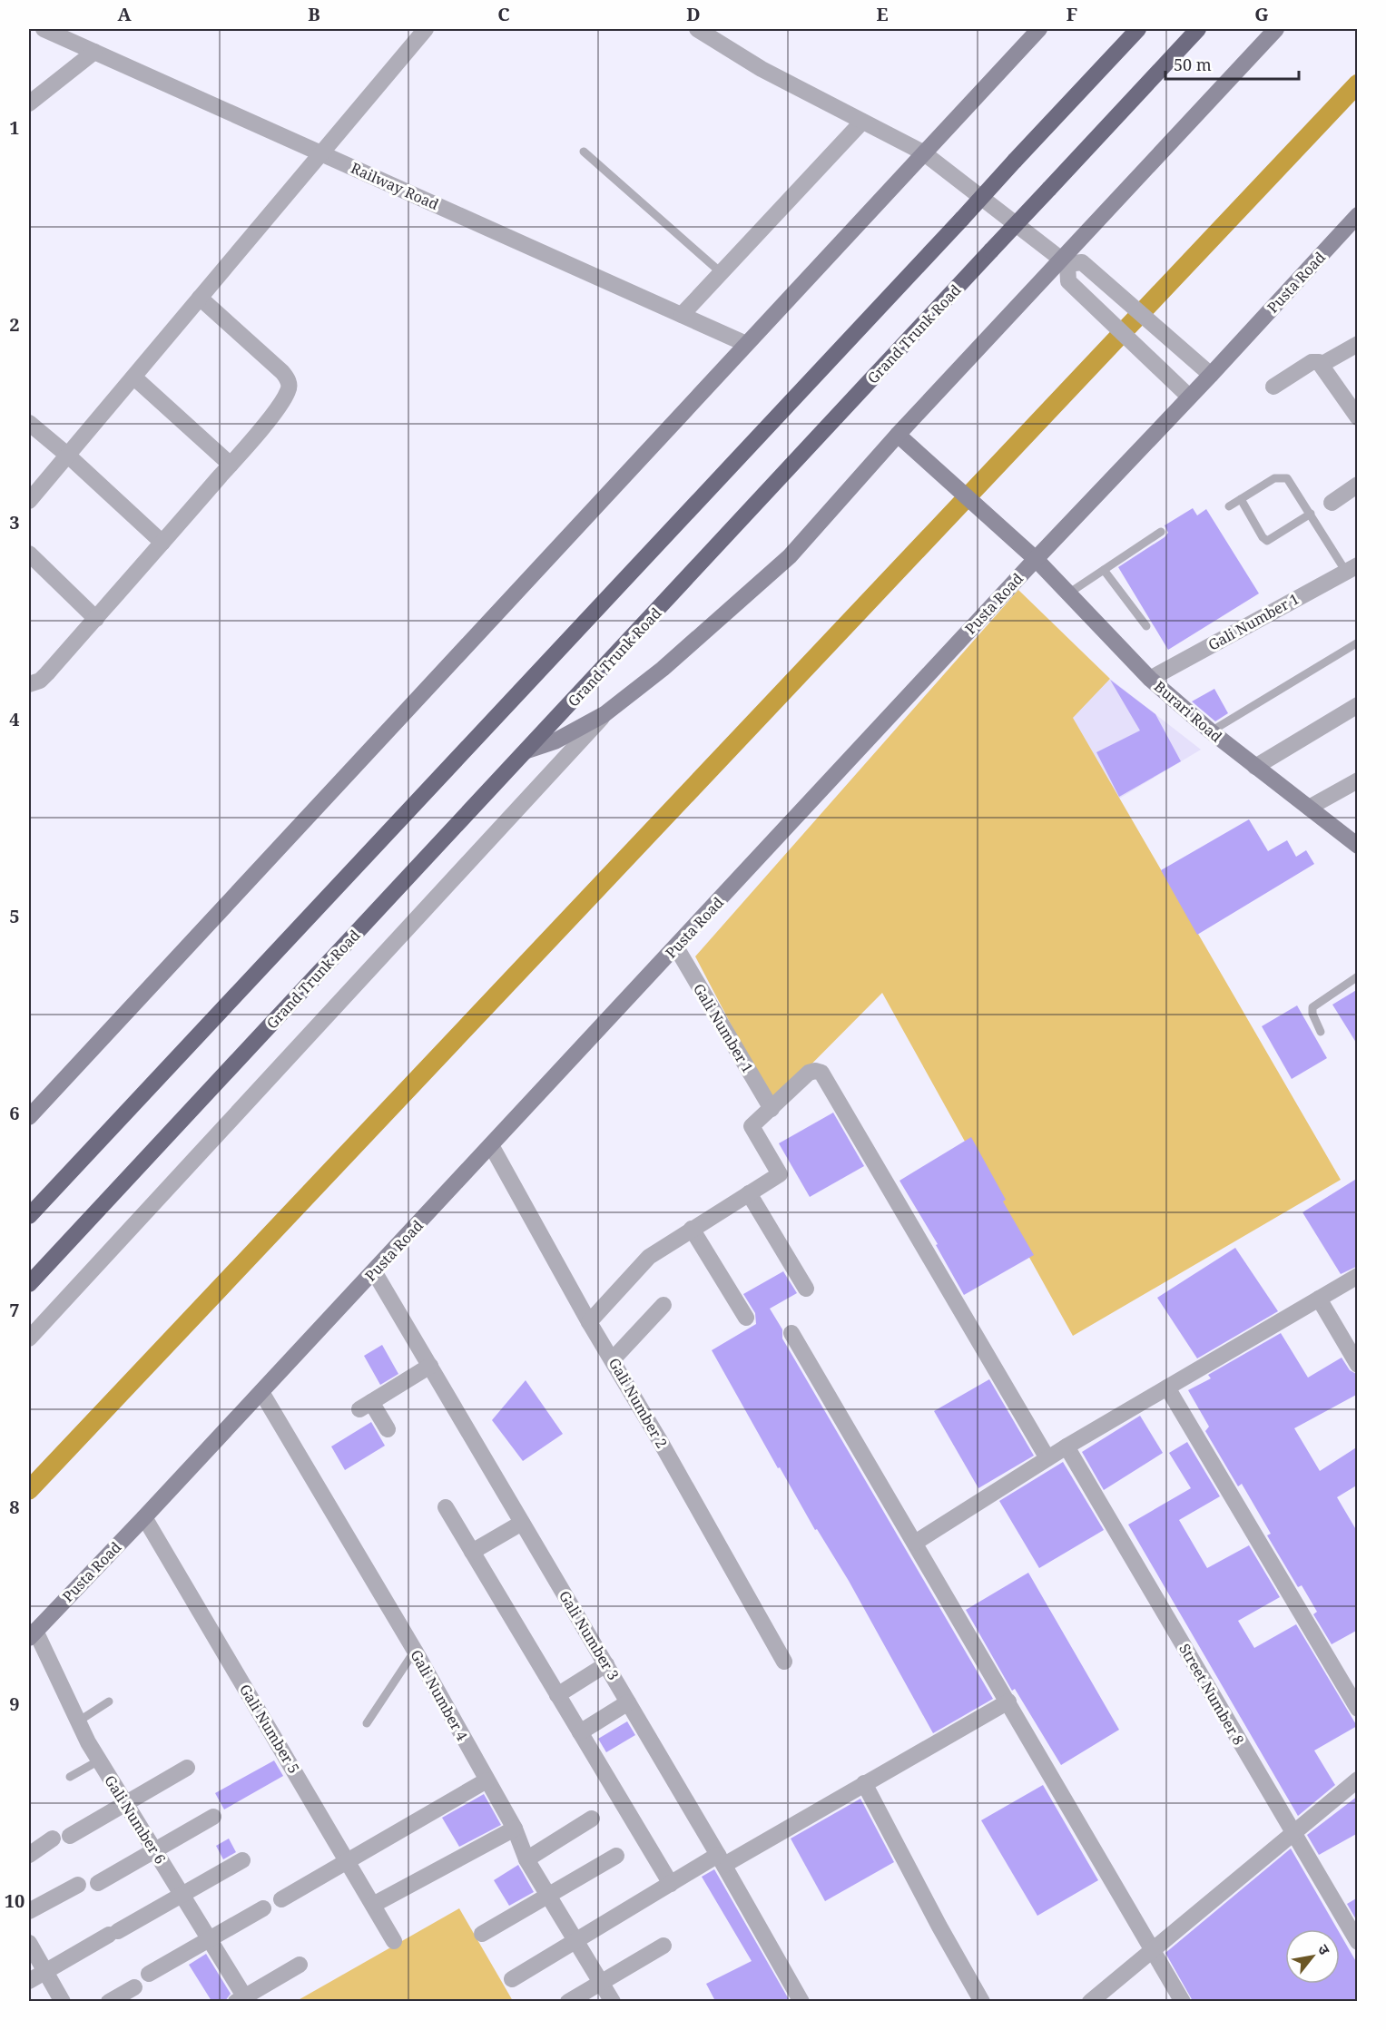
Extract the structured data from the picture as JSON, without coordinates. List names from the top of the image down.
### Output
{
  "streets": {
    "highway": ["Grand Trunk Road"],
    "main road": ["Pusta Road", "Burari Road"],
    "street": [
      "Railway Road",
      "Gali Number 1",
      "Gali Number 2",
      "Gali Number 3",
      "Street Number 8",
      "Gali Number 4",
      "Gali Number 5",
      "Gali Number 6"
    ]
  },
  "crossings": [
    ["Pusta Road", "Gali Number 1"],
    ["Pusta Road", "Burari Road"],
    ["Pusta Road", "Gali Number 2"],
    ["Pusta Road", "Gali Number 3"],
    ["Pusta Road", "Gali Number 4"],
    ["Pusta Road", "Gali Number 5"],
    ["Pusta Road", "Gali Number 6"],
    ["Gali Number 1", "Burari Road"]
  ],
  "scale_bar": "50 m",
  "north": "top right",
  "grid": {
    "columns": [
      "A",
      "B",
      "C",
      "D",
      "E",
      "F",
      "G"
    ],
    "rows": [
      "1",
      "2",
      "3",
      "4",
      "5",
      "6",
      "7",
      "8",
      "9",
      "10"
    ]
  }
}
